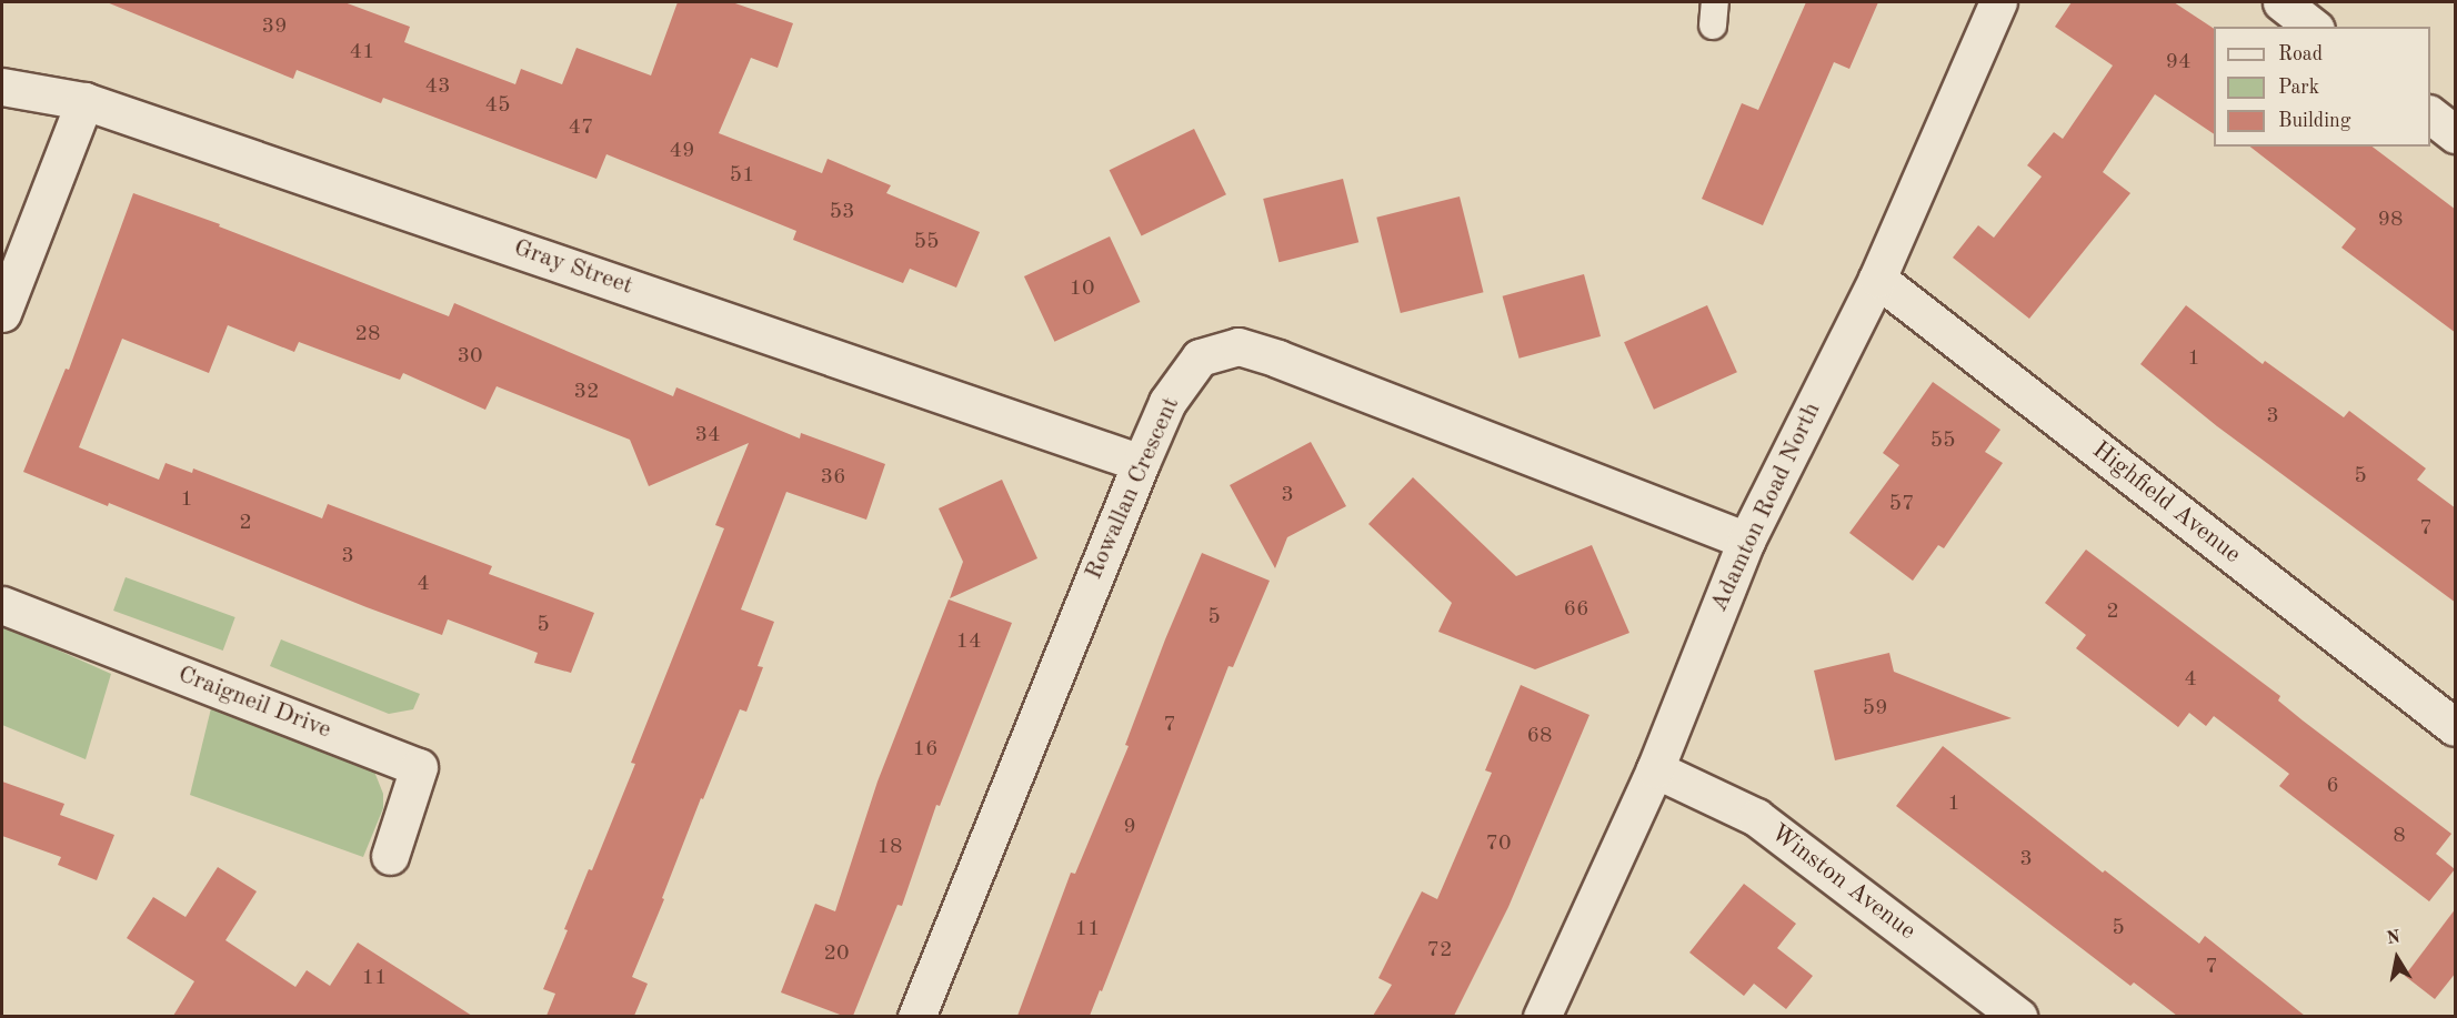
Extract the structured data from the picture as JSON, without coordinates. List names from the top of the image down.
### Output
{
  "streets": {
    "street": [
      "Gray Street",
      "Rowallan Crescent",
      "Highfield Avenue",
      "Adamton Road North",
      "Craigneil Drive",
      "Winston Avenue"
    ]
  },
  "crossings": [
    ["Gray Street", "Rowallan Crescent"],
    ["Rowallan Crescent", "Adamton Road North"],
    ["Highfield Avenue", "Adamton Road North"],
    ["Adamton Road North", "Winston Avenue"]
  ],
  "house_numbers": [
    "39",
    "41",
    "94",
    "43",
    "45",
    "47",
    "49",
    "51",
    "53",
    "98",
    "55",
    "10",
    "28",
    "30",
    "1",
    "32",
    "3",
    "34",
    "55",
    "5",
    "36",
    "3",
    "1",
    "57",
    "2",
    "7",
    "3",
    "4",
    "66",
    "2",
    "5",
    "5",
    "14",
    "4",
    "59",
    "7",
    "68",
    "16",
    "6",
    "1",
    "9",
    "8",
    "70",
    "18",
    "3",
    "5",
    "11",
    "72",
    "20",
    "7",
    "11"
  ],
  "legend": ["Road", "Park", "Building"],
  "north": "top"
}
